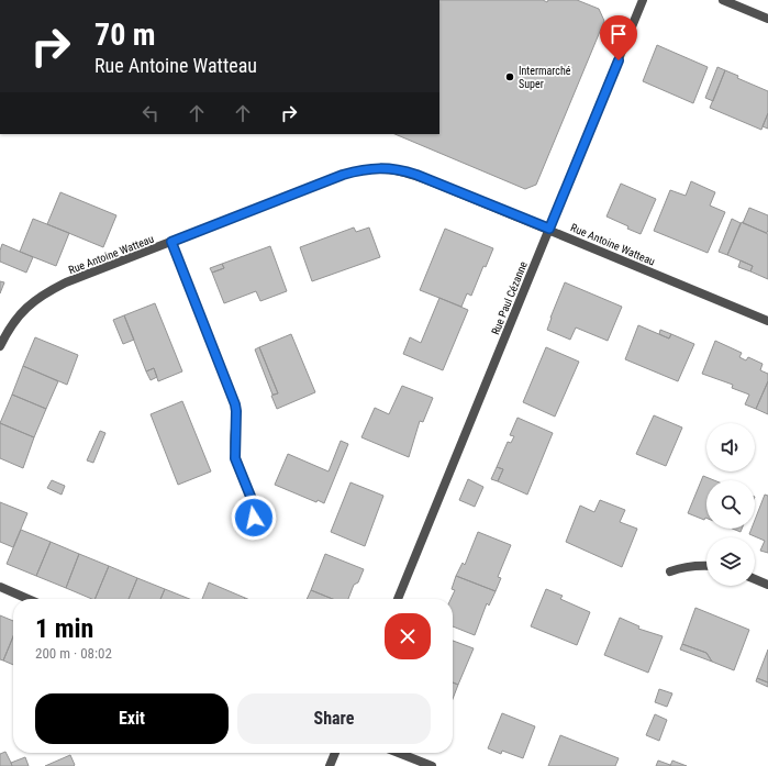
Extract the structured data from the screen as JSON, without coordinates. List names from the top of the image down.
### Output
{
  "streets": {
    "street": ["Rue Antoine Watteau", "Rue Paul Cézanne"]
  },
  "crossings": [
    ["Rue Antoine Watteau", "Rue Paul Cézanne"]
  ],
  "places": ["Intermarché Super"],
  "page": {
    "turn": ["70 m", "Rue Antoine Watteau"],
    "heading": ["1 min", "200 m · 08:02"],
    "buttons": ["Exit", "Share"]
  }
}
